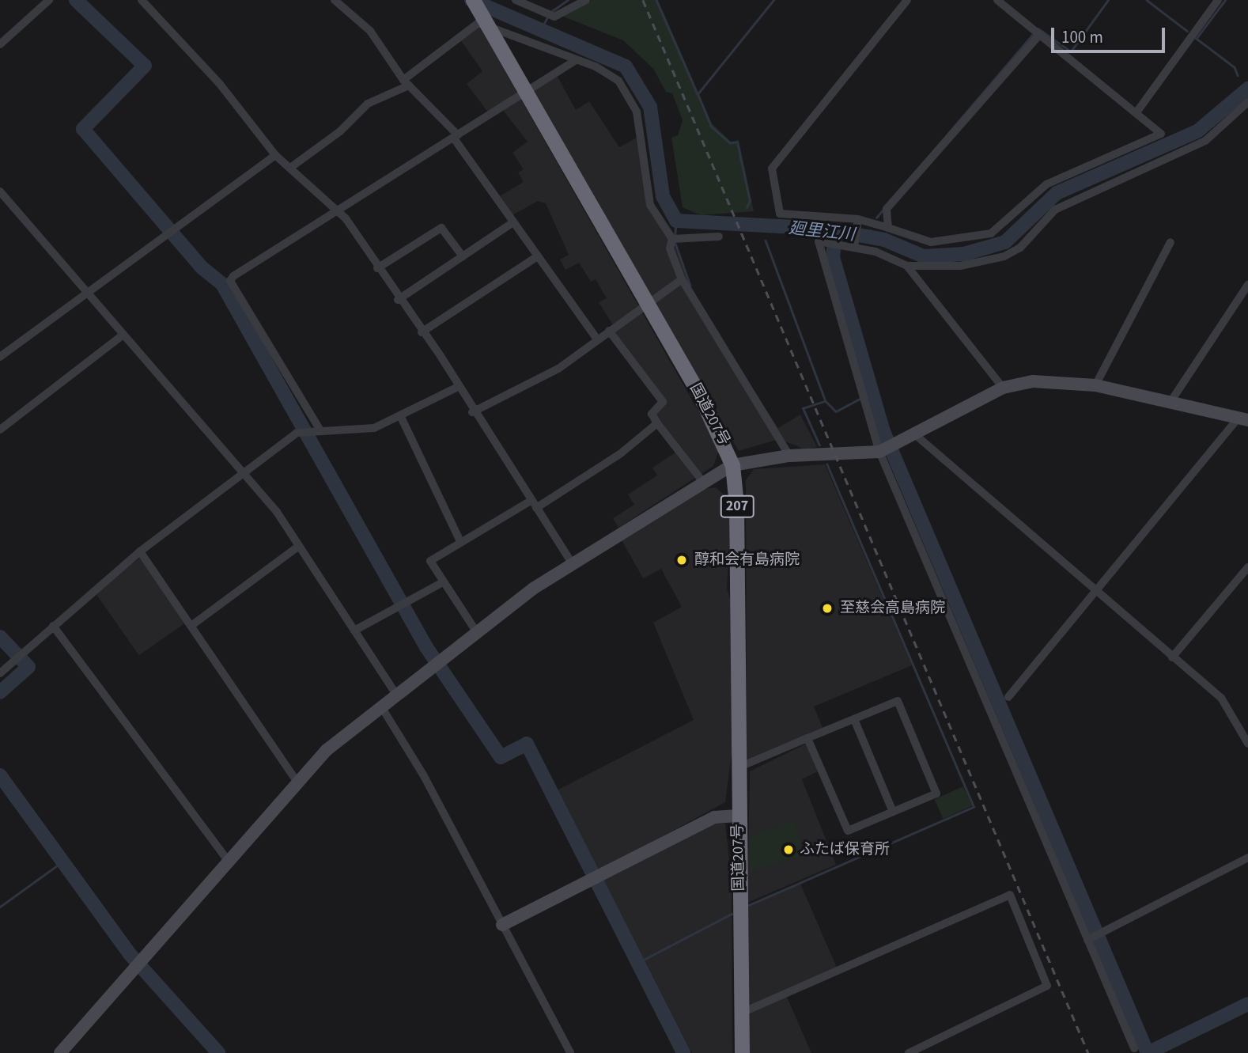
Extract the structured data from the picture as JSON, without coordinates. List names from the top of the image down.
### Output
{
  "streets": {
    "highway": ["国道207号", "207"]
  },
  "water": ["廻里江川"],
  "places": ["醇和会有島病院", "至慈会高島病院", "ふたば保育所"],
  "scale_bar": "100 m"
}
